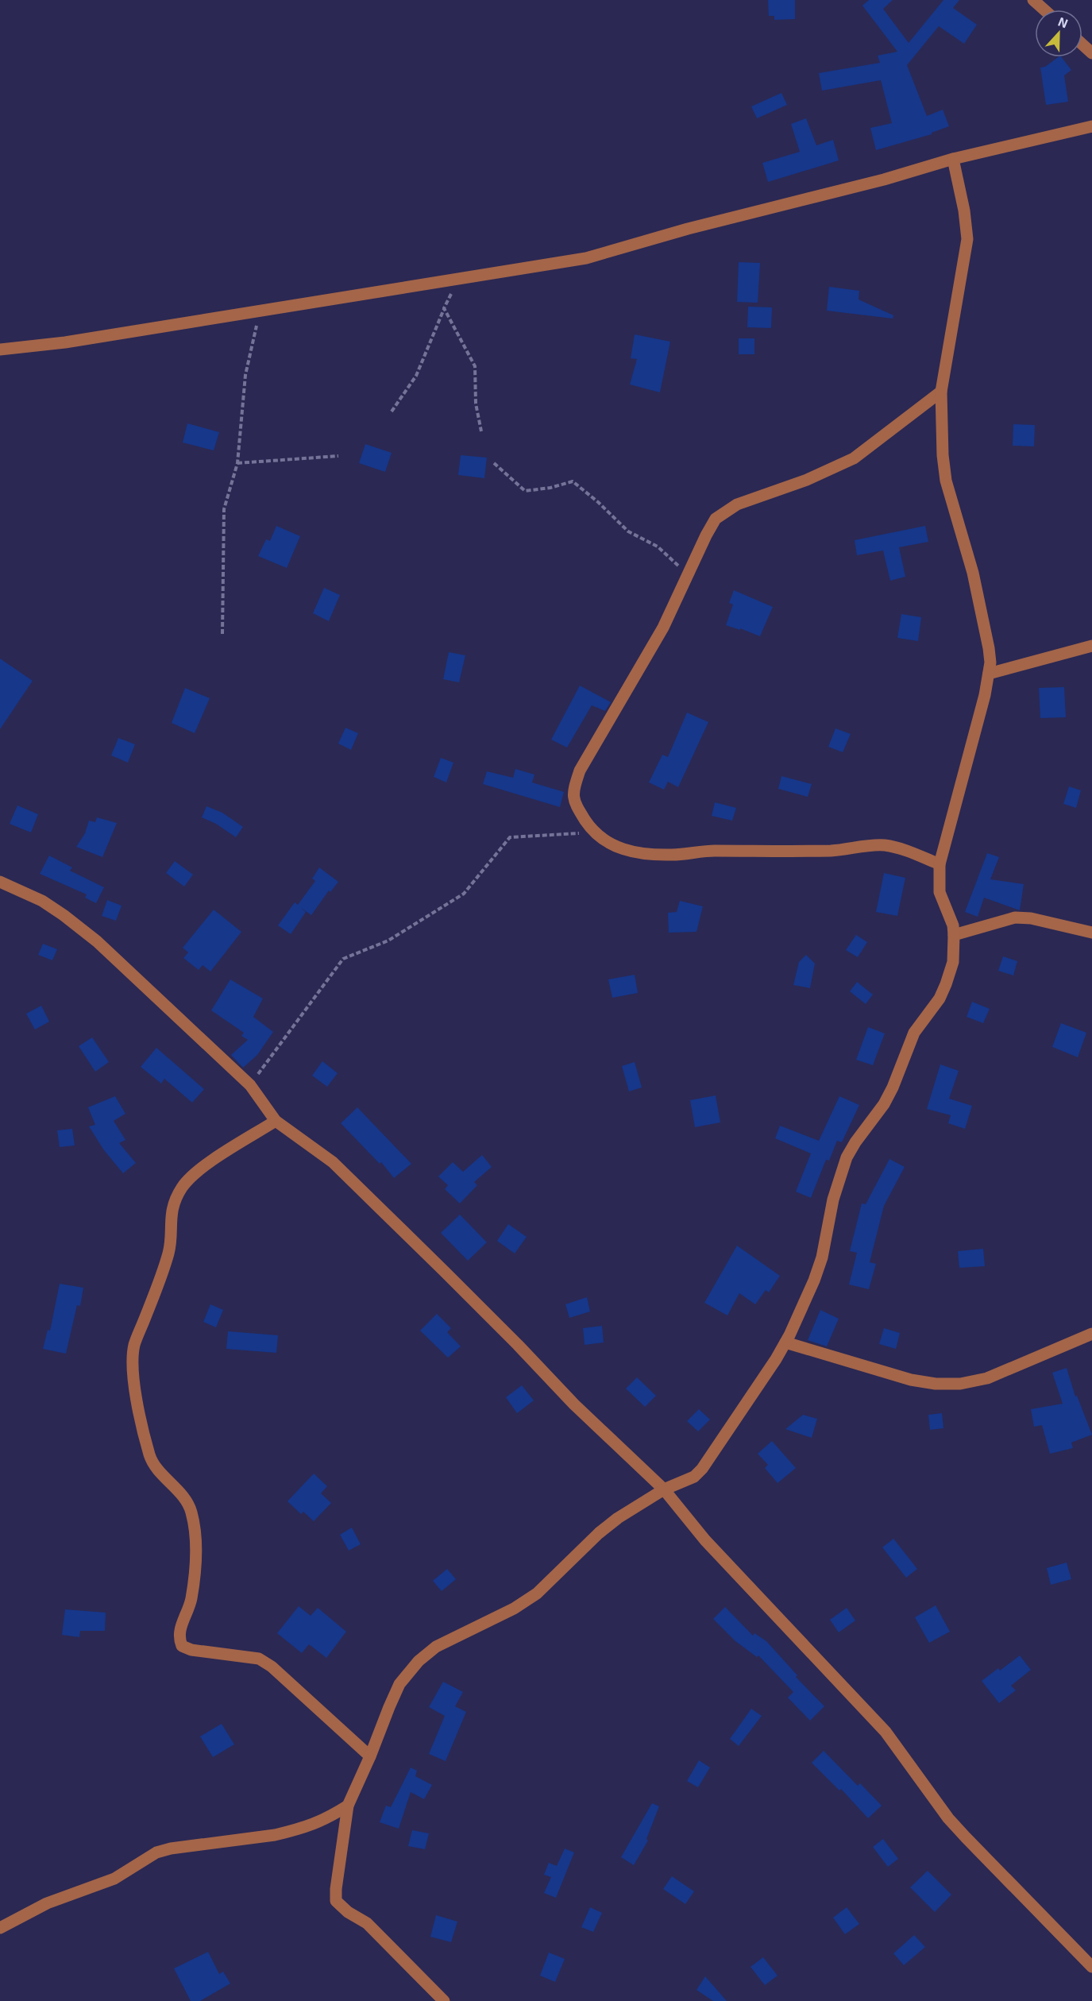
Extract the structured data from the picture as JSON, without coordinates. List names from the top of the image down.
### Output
{
  "north": "top"
}
